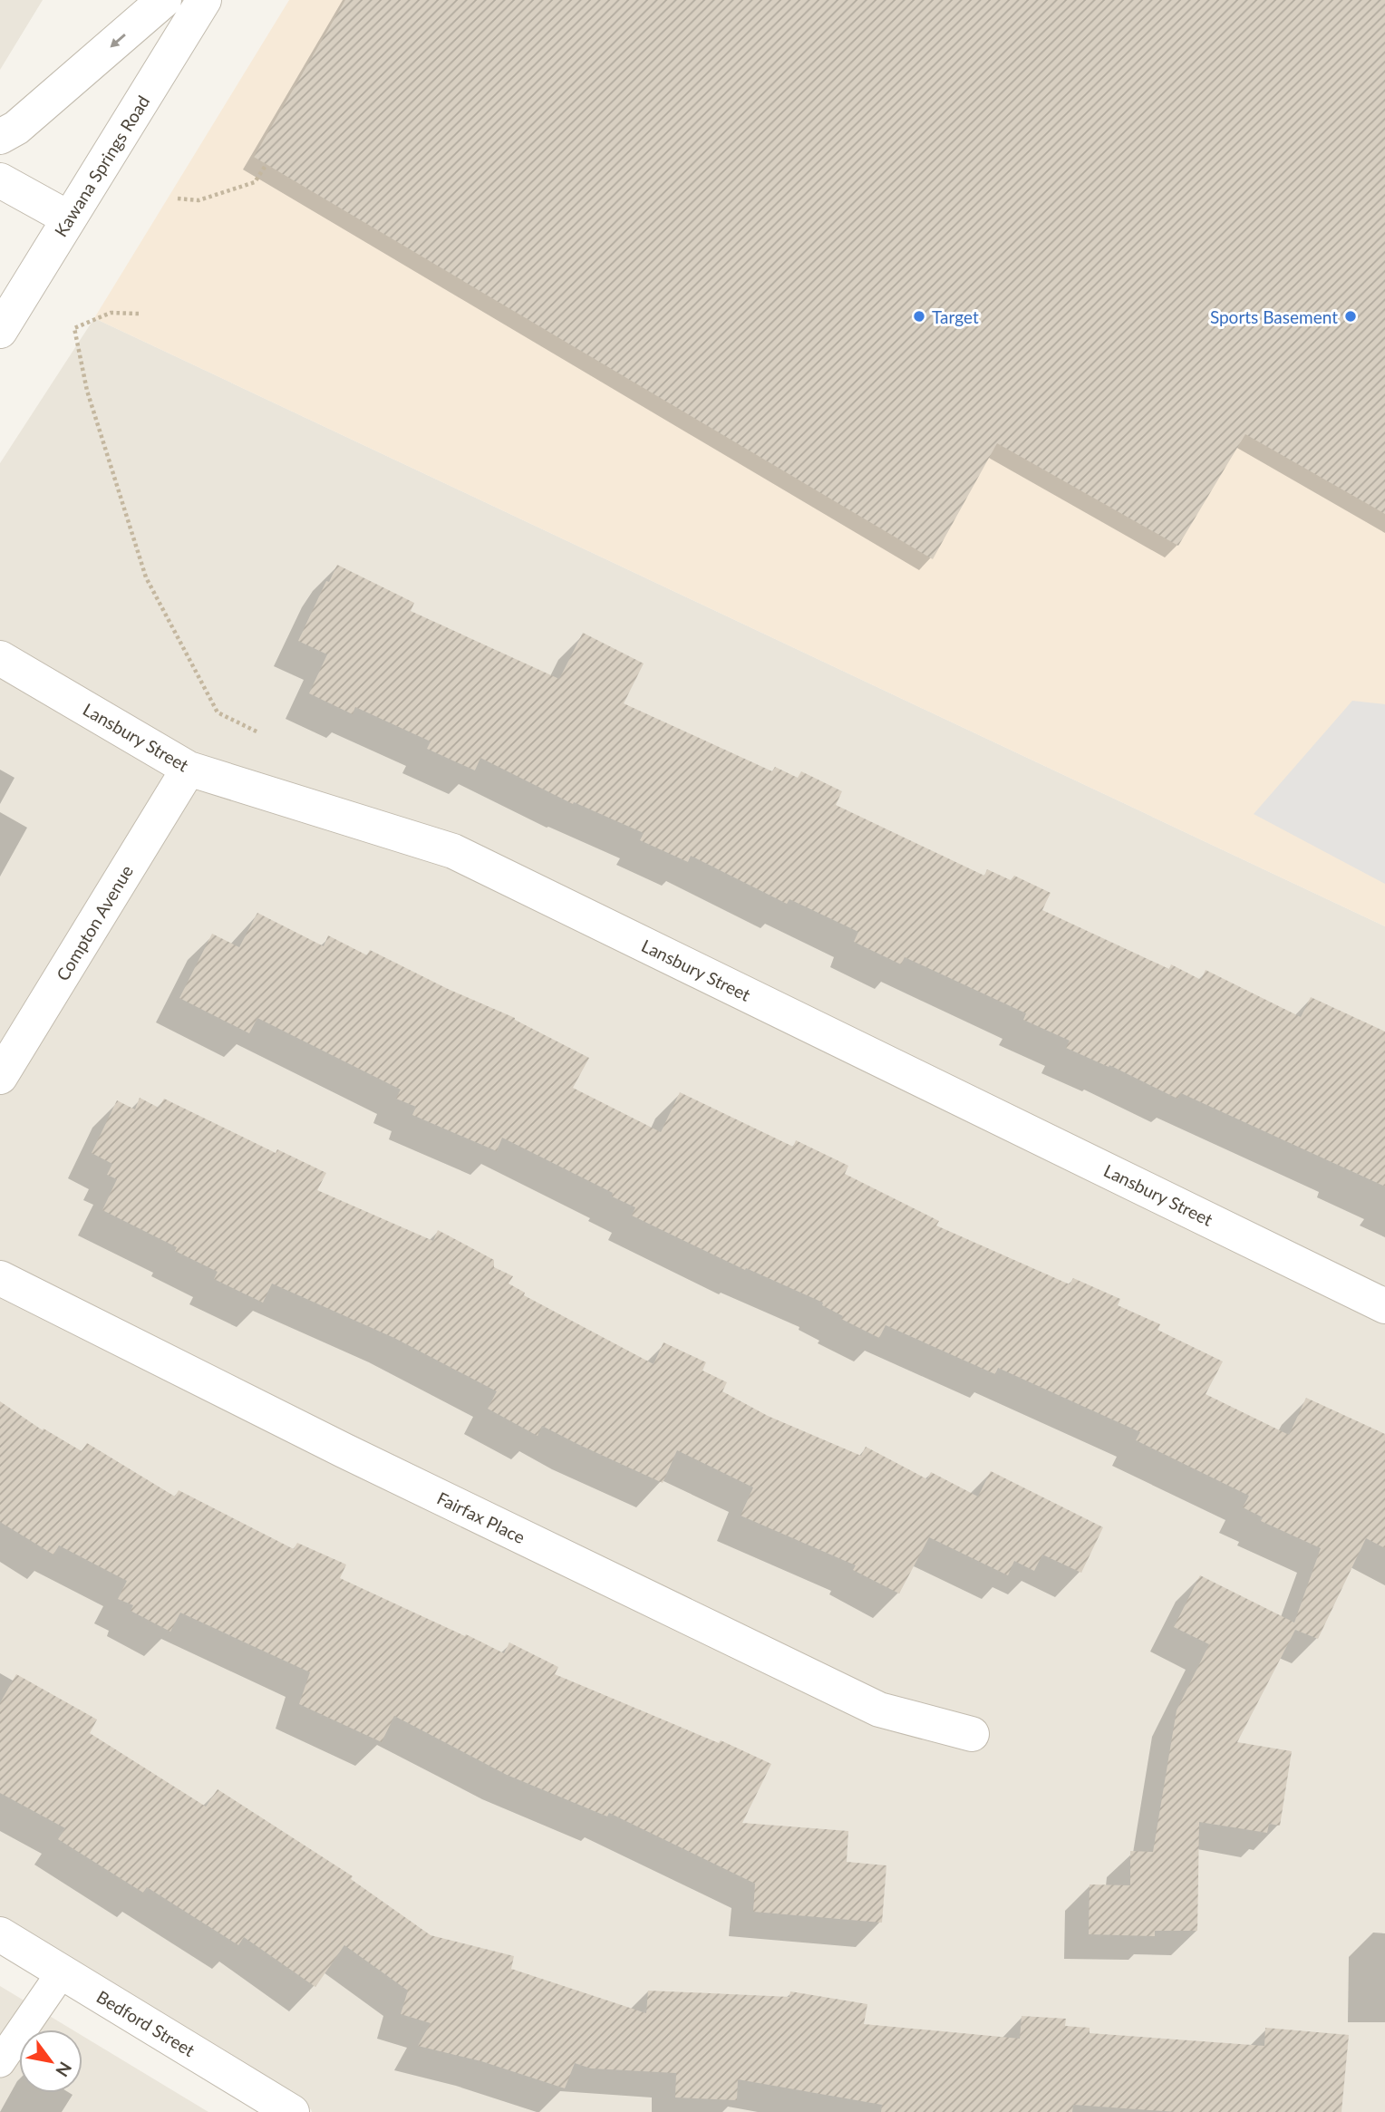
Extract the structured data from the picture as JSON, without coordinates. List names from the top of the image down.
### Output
{
  "streets": {
    "street": [
      "Kawana Springs Road",
      "Lansbury Street",
      "Compton Avenue",
      "Fairfax Place",
      "Bedford Street"
    ]
  },
  "crossings": [
    ["Lansbury Street", "Compton Avenue"]
  ],
  "places": ["Target", "Sports Basement"],
  "north": "bottom right"
}
